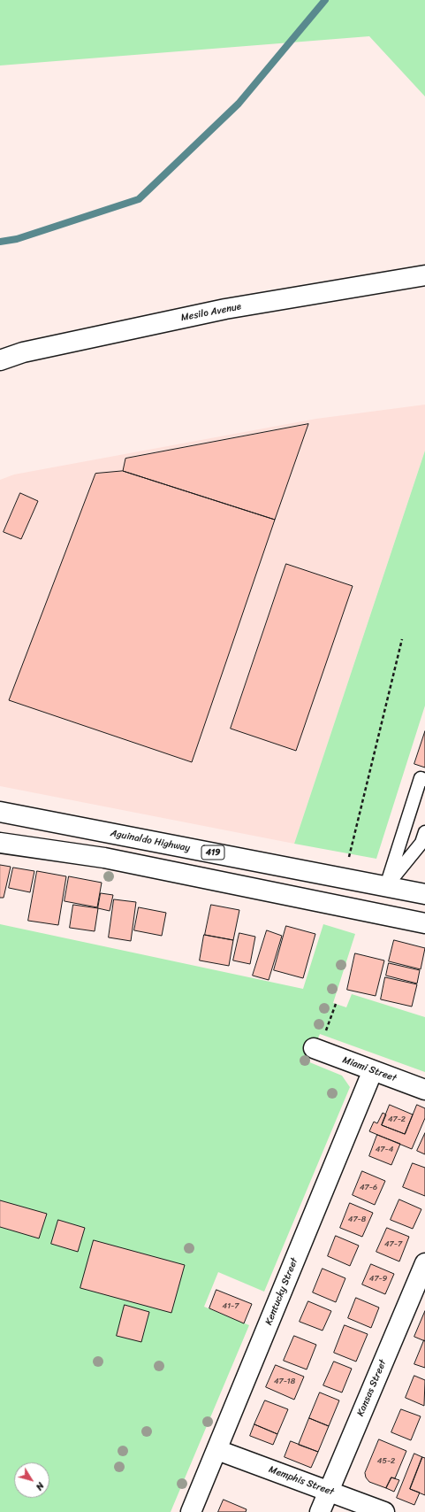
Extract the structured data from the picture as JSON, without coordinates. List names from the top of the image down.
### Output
{
  "streets": {
    "street": [
      "Mesilo Avenue",
      "Aguinaldo Highway",
      "419",
      "Miami Street",
      "Kentucky Street",
      "Kansas Street",
      "Memphis Street"
    ]
  },
  "crossings": [
    ["Miami Street", "Kentucky Street"],
    ["Kentucky Street", "Memphis Street"],
    ["Kansas Street", "Memphis Street"]
  ],
  "house_numbers": [
    "47-2",
    "47-4",
    "47-6",
    "47-8",
    "47-7",
    "47-9",
    "41-7",
    "47-18",
    "45-2"
  ],
  "north": "bottom right"
}
